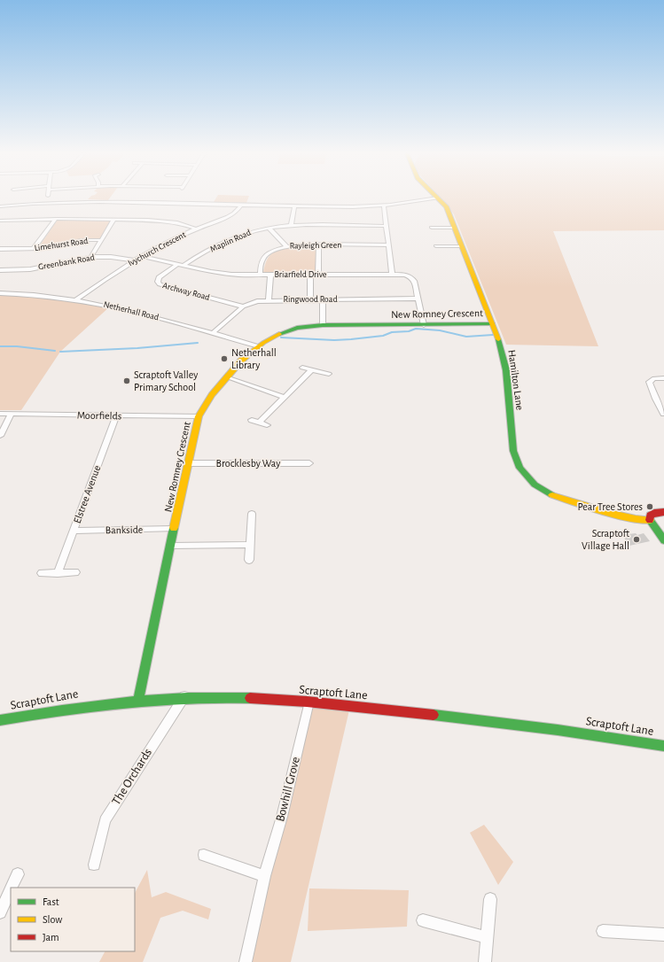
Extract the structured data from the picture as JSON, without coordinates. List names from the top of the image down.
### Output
{
  "streets": {
    "street": [
      "Maplin Road",
      "Limehurst Road",
      "Rayleigh Green",
      "Ivychurch Crescent",
      "Greenbank Road",
      "Briarfield Drive",
      "Archway Road",
      "Ringwood Road",
      "Netherhall Road",
      "New Romney Crescent",
      "Hamilton Lane",
      "Moorfields",
      "Brocklesby Way",
      "Elstree Avenue",
      "Bankside",
      "Scraptoft Lane",
      "The Orchards",
      "Bowhill Grove"
    ]
  },
  "crossings": [
    ["Maplin Road", "Briarfield Drive"],
    ["Rayleigh Green", "Briarfield Drive"],
    ["Ivychurch Crescent", "Greenbank Road"],
    ["Ivychurch Crescent", "Briarfield Drive"],
    ["Ivychurch Crescent", "Netherhall Road"],
    ["Briarfield Drive", "Archway Road"],
    ["Briarfield Drive", "Ringwood Road"],
    ["Briarfield Drive", "New Romney Crescent"],
    ["Archway Road", "Ringwood Road"],
    ["Ringwood Road", "Netherhall Road"],
    ["Netherhall Road", "New Romney Crescent"],
    ["New Romney Crescent", "Hamilton Lane"],
    ["New Romney Crescent", "Moorfields"],
    ["New Romney Crescent", "Brocklesby Way"],
    ["New Romney Crescent", "Bankside"],
    ["New Romney Crescent", "Scraptoft Lane"],
    ["Moorfields", "Elstree Avenue"],
    ["Elstree Avenue", "Bankside"],
    ["Scraptoft Lane", "The Orchards"],
    ["Scraptoft Lane", "Bowhill Grove"]
  ],
  "places": [
    "Netherhall Library",
    "Scraptoft Valley Primary School",
    "Pear Tree Stores",
    "Scraptoft Village Hall"
  ],
  "legend": ["Fast", "Slow", "Jam"]
}
